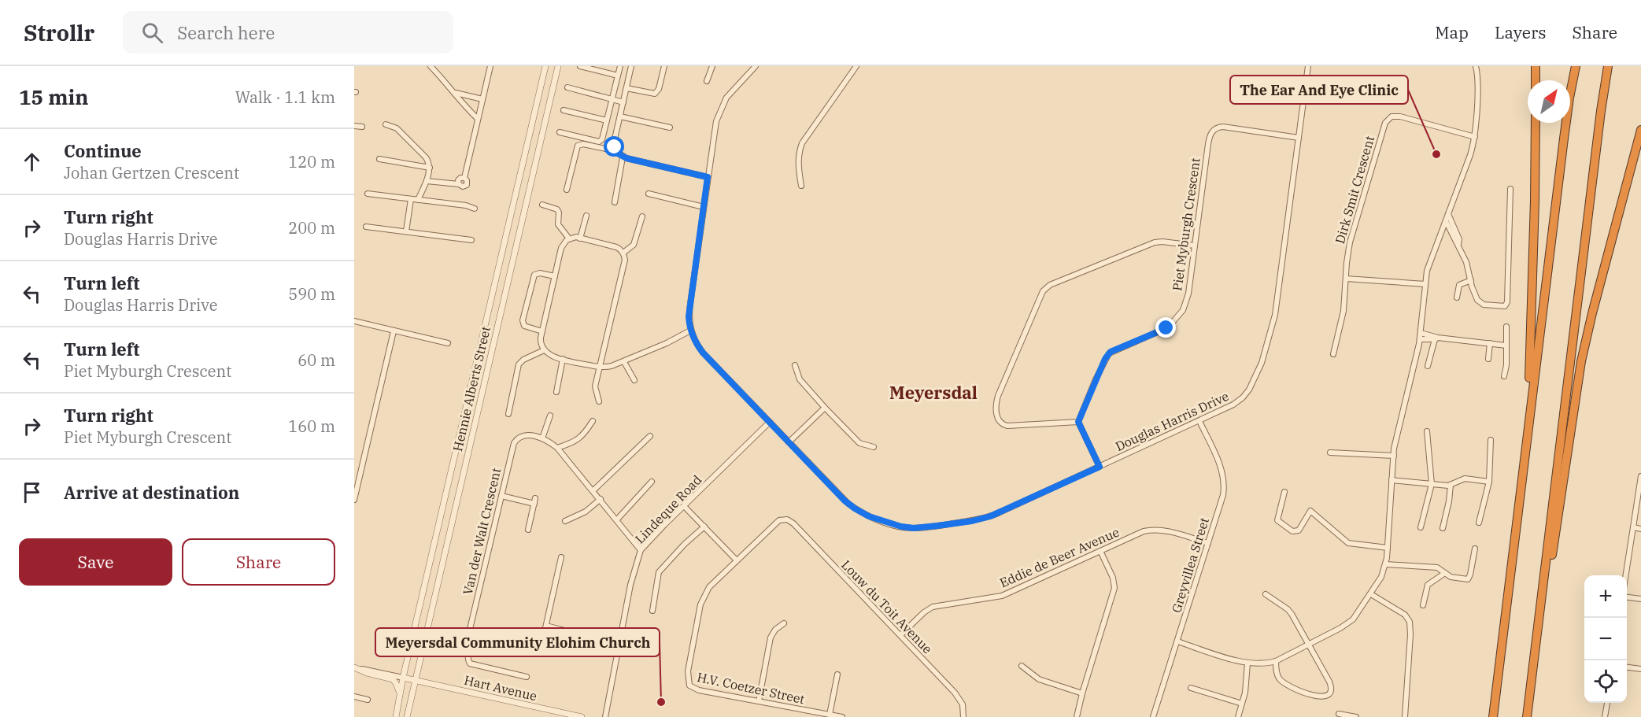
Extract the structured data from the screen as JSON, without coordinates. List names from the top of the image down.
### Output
{
  "streets": {
    "street": [
      "Dirk Smit Crescent",
      "Piet Myburgh Crescent",
      "Hennie Alberts Street",
      "Douglas Harris Drive",
      "Lindeque Road",
      "Van der Walt Crescent",
      "Eddie de Beer Avenue",
      "Greyvillea Street",
      "Louw du Toit Avenue",
      "Hart Avenue",
      "H.V. Coetzer Street"
    ]
  },
  "crossings": [
    ["Piet Myburgh Crescent", "Douglas Harris Drive"],
    ["Hennie Alberts Street", "Hart Avenue"],
    ["Douglas Harris Drive", "Lindeque Road"],
    ["Douglas Harris Drive", "Greyvillea Street"],
    ["Lindeque Road", "Van der Walt Crescent"],
    ["Eddie de Beer Avenue", "Greyvillea Street"],
    ["Eddie de Beer Avenue", "Louw du Toit Avenue"],
    ["Louw du Toit Avenue", "H.V. Coetzer Street"]
  ],
  "districts": ["Meyersdal"],
  "places": ["The Ear And Eye Clinic", "Meyersdal Community Elohim Church"],
  "north": "top right",
  "page": {
    "header": "Strollr",
    "search": "Search here",
    "nav": ["Map", "Layers", "Share"],
    "heading": ["15 min", "Walk · 1.1 km"],
    "list": [
      ["Continue", "Johan Gertzen Crescent", "120 m"],
      ["Turn right", "Douglas Harris Drive", "200 m"],
      ["Turn left", "Douglas Harris Drive", "590 m"],
      ["Turn left", "Piet Myburgh Crescent", "60 m"],
      ["Turn right", "Piet Myburgh Crescent", "160 m"],
      "Arrive at destination"
    ],
    "buttons": ["Save", "Share"],
    "map_buttons": ["+", "−"]
  }
}
